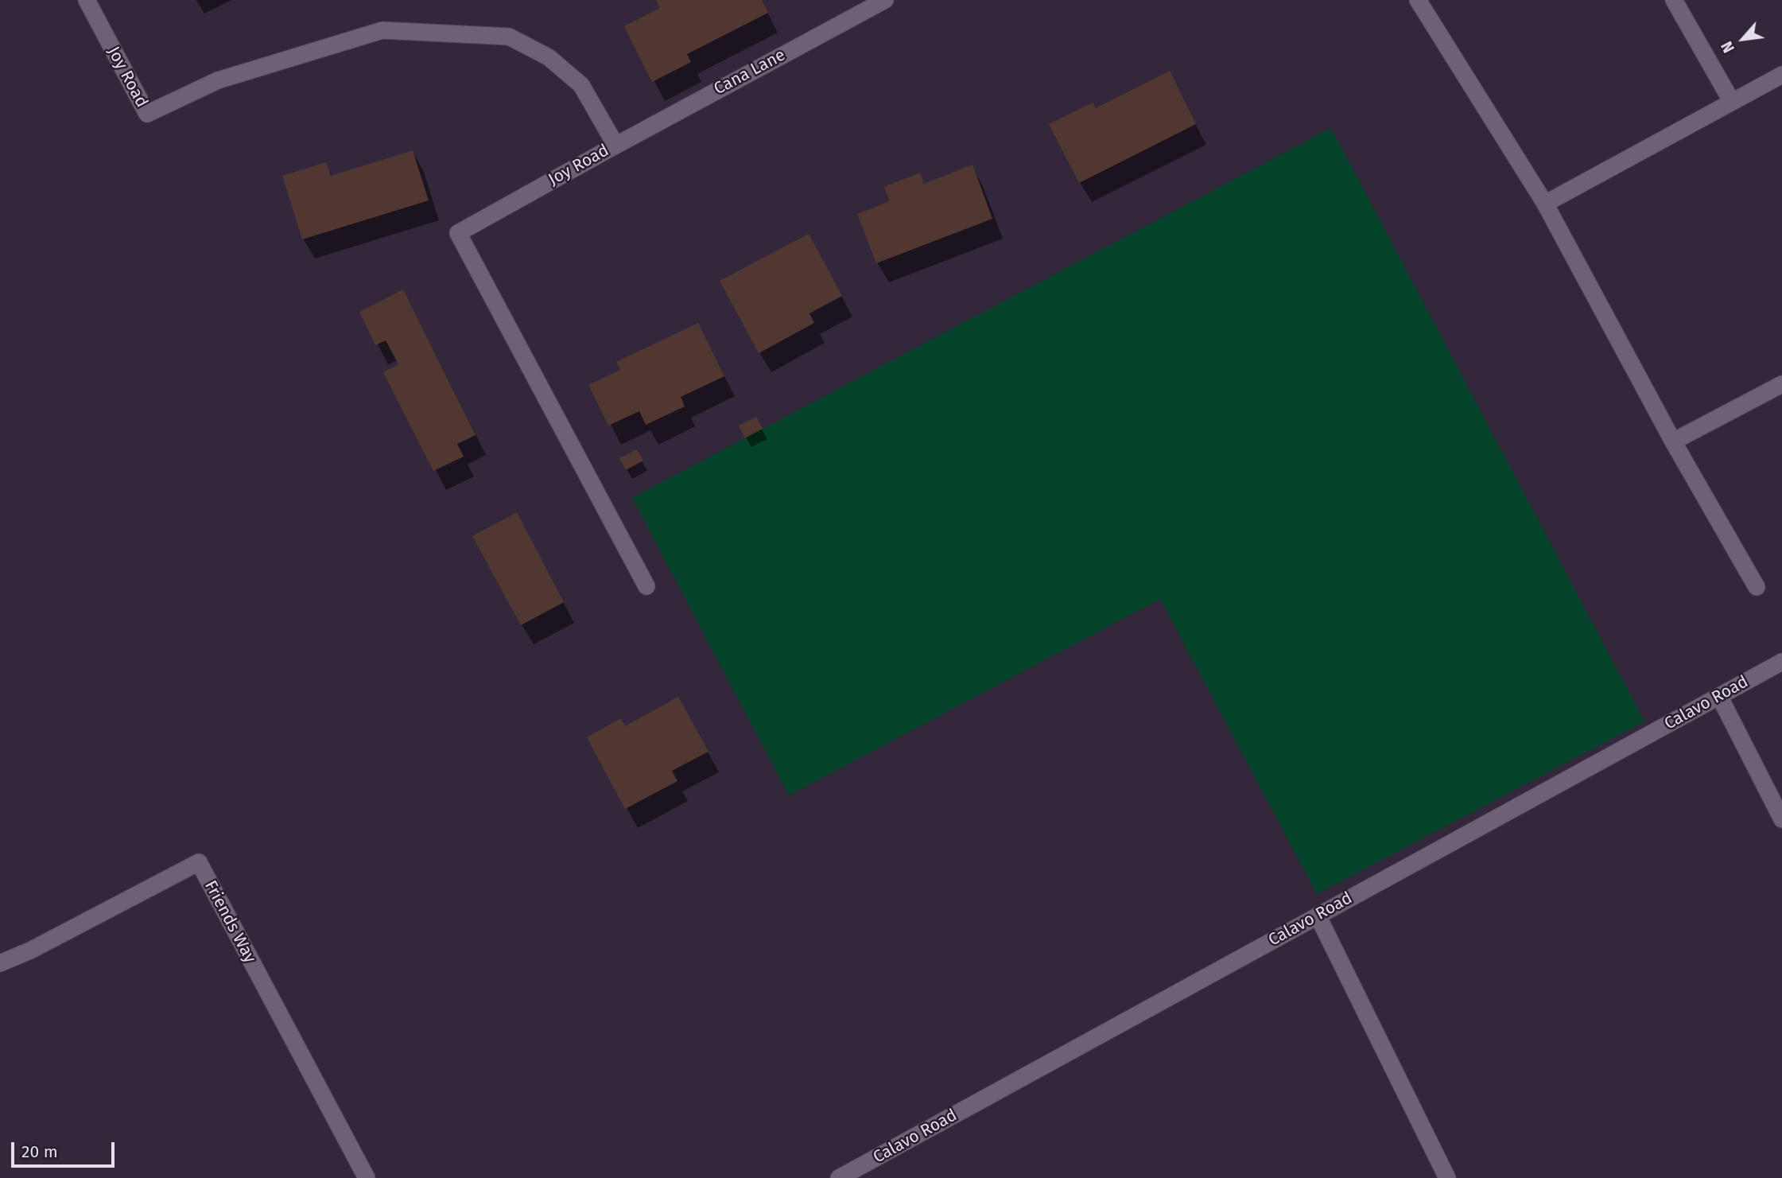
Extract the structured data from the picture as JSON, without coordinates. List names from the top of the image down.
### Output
{
  "streets": {
    "street": [
      "Cana Lane",
      "Joy Road",
      "Calavo Road",
      "Friends Way"
    ]
  },
  "crossings": [
    ["Cana Lane", "Joy Road"]
  ],
  "scale_bar": "20 m",
  "north": "bottom left"
}
